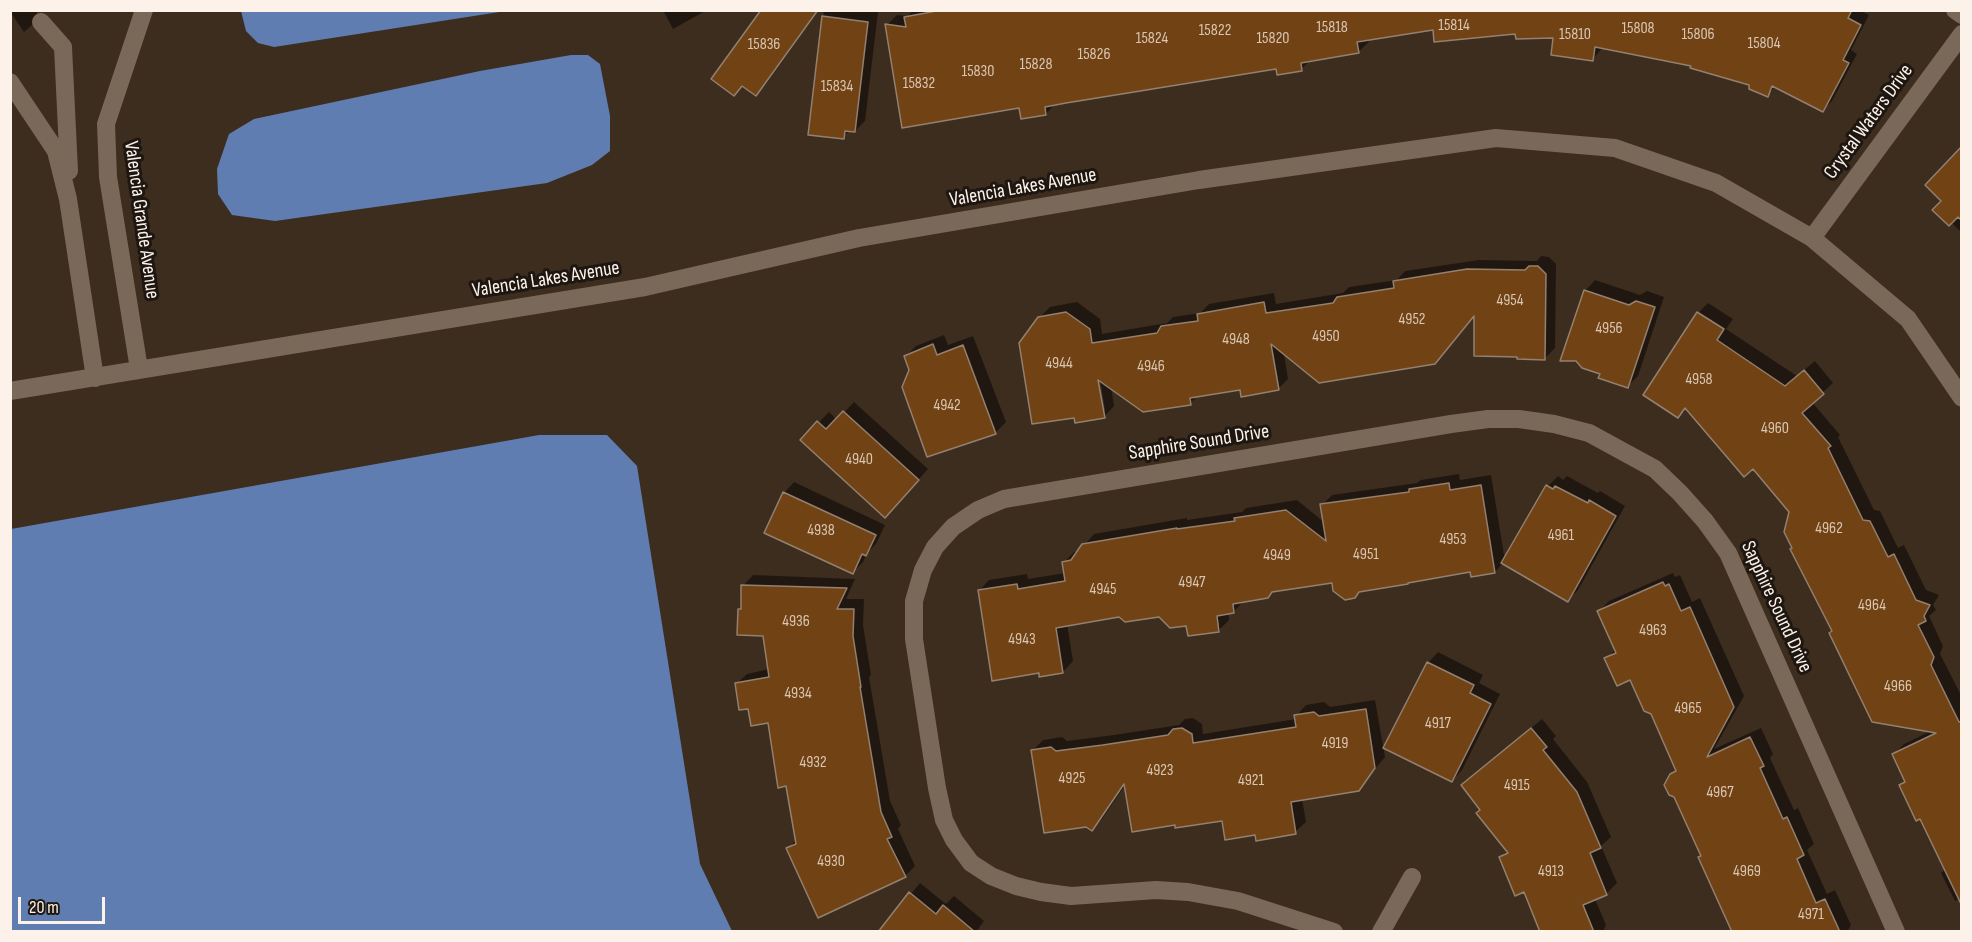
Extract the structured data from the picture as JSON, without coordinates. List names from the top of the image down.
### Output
{
  "streets": {
    "street": [
      "Crystal Waters Drive",
      "Valencia Lakes Avenue",
      "Valencia Grande Avenue",
      "Sapphire Sound Drive"
    ]
  },
  "crossings": [
    ["Crystal Waters Drive", "Valencia Lakes Avenue"],
    ["Valencia Lakes Avenue", "Valencia Grande Avenue"]
  ],
  "house_numbers": [
    "15814",
    "15818",
    "15808",
    "15822",
    "15810",
    "15806",
    "15824",
    "15820",
    "15804",
    "15836",
    "15826",
    "15828",
    "15830",
    "15832",
    "15834",
    "4954",
    "4952",
    "4956",
    "4950",
    "4948",
    "4944",
    "4946",
    "4958",
    "4942",
    "4960",
    "4940",
    "4962",
    "4938",
    "4961",
    "4953",
    "4951",
    "4949",
    "4947",
    "4945",
    "4964",
    "4936",
    "4963",
    "4943",
    "4966",
    "4934",
    "4965",
    "4917",
    "4919",
    "4932",
    "4923",
    "4925",
    "4921",
    "4915",
    "4967",
    "4930",
    "4913",
    "4969",
    "4971"
  ],
  "scale_bar": "20 m"
}
